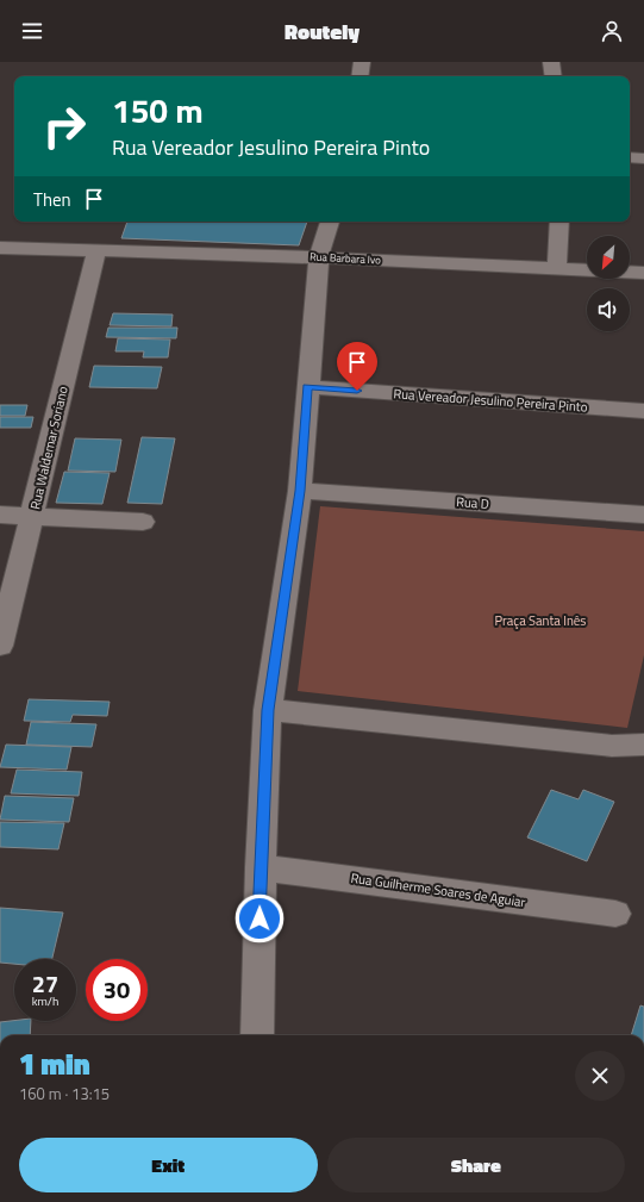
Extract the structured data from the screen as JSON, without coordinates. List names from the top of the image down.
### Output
{
  "streets": {
    "street": [
      "Rua Barbara Ivo",
      "Rua Vereador Jesulino Pereira Pinto",
      "Rua Waldemar Soriano",
      "Rua D",
      "Rua Guilherme Soares de Aguiar"
    ]
  },
  "crossings": [
    ["Rua Barbara Ivo", "Rua Waldemar Soriano"]
  ],
  "parks": ["Praça Santa Inês"],
  "north": "bottom left",
  "page": {
    "header": "Routely",
    "turn": ["150 m", "Rua Vereador Jesulino Pereira Pinto"],
    "then": "Then",
    "speed": "27 km/h",
    "limit": "30",
    "heading": ["1 min", "160 m · 13:15"],
    "buttons": ["Exit", "Share"]
  }
}
